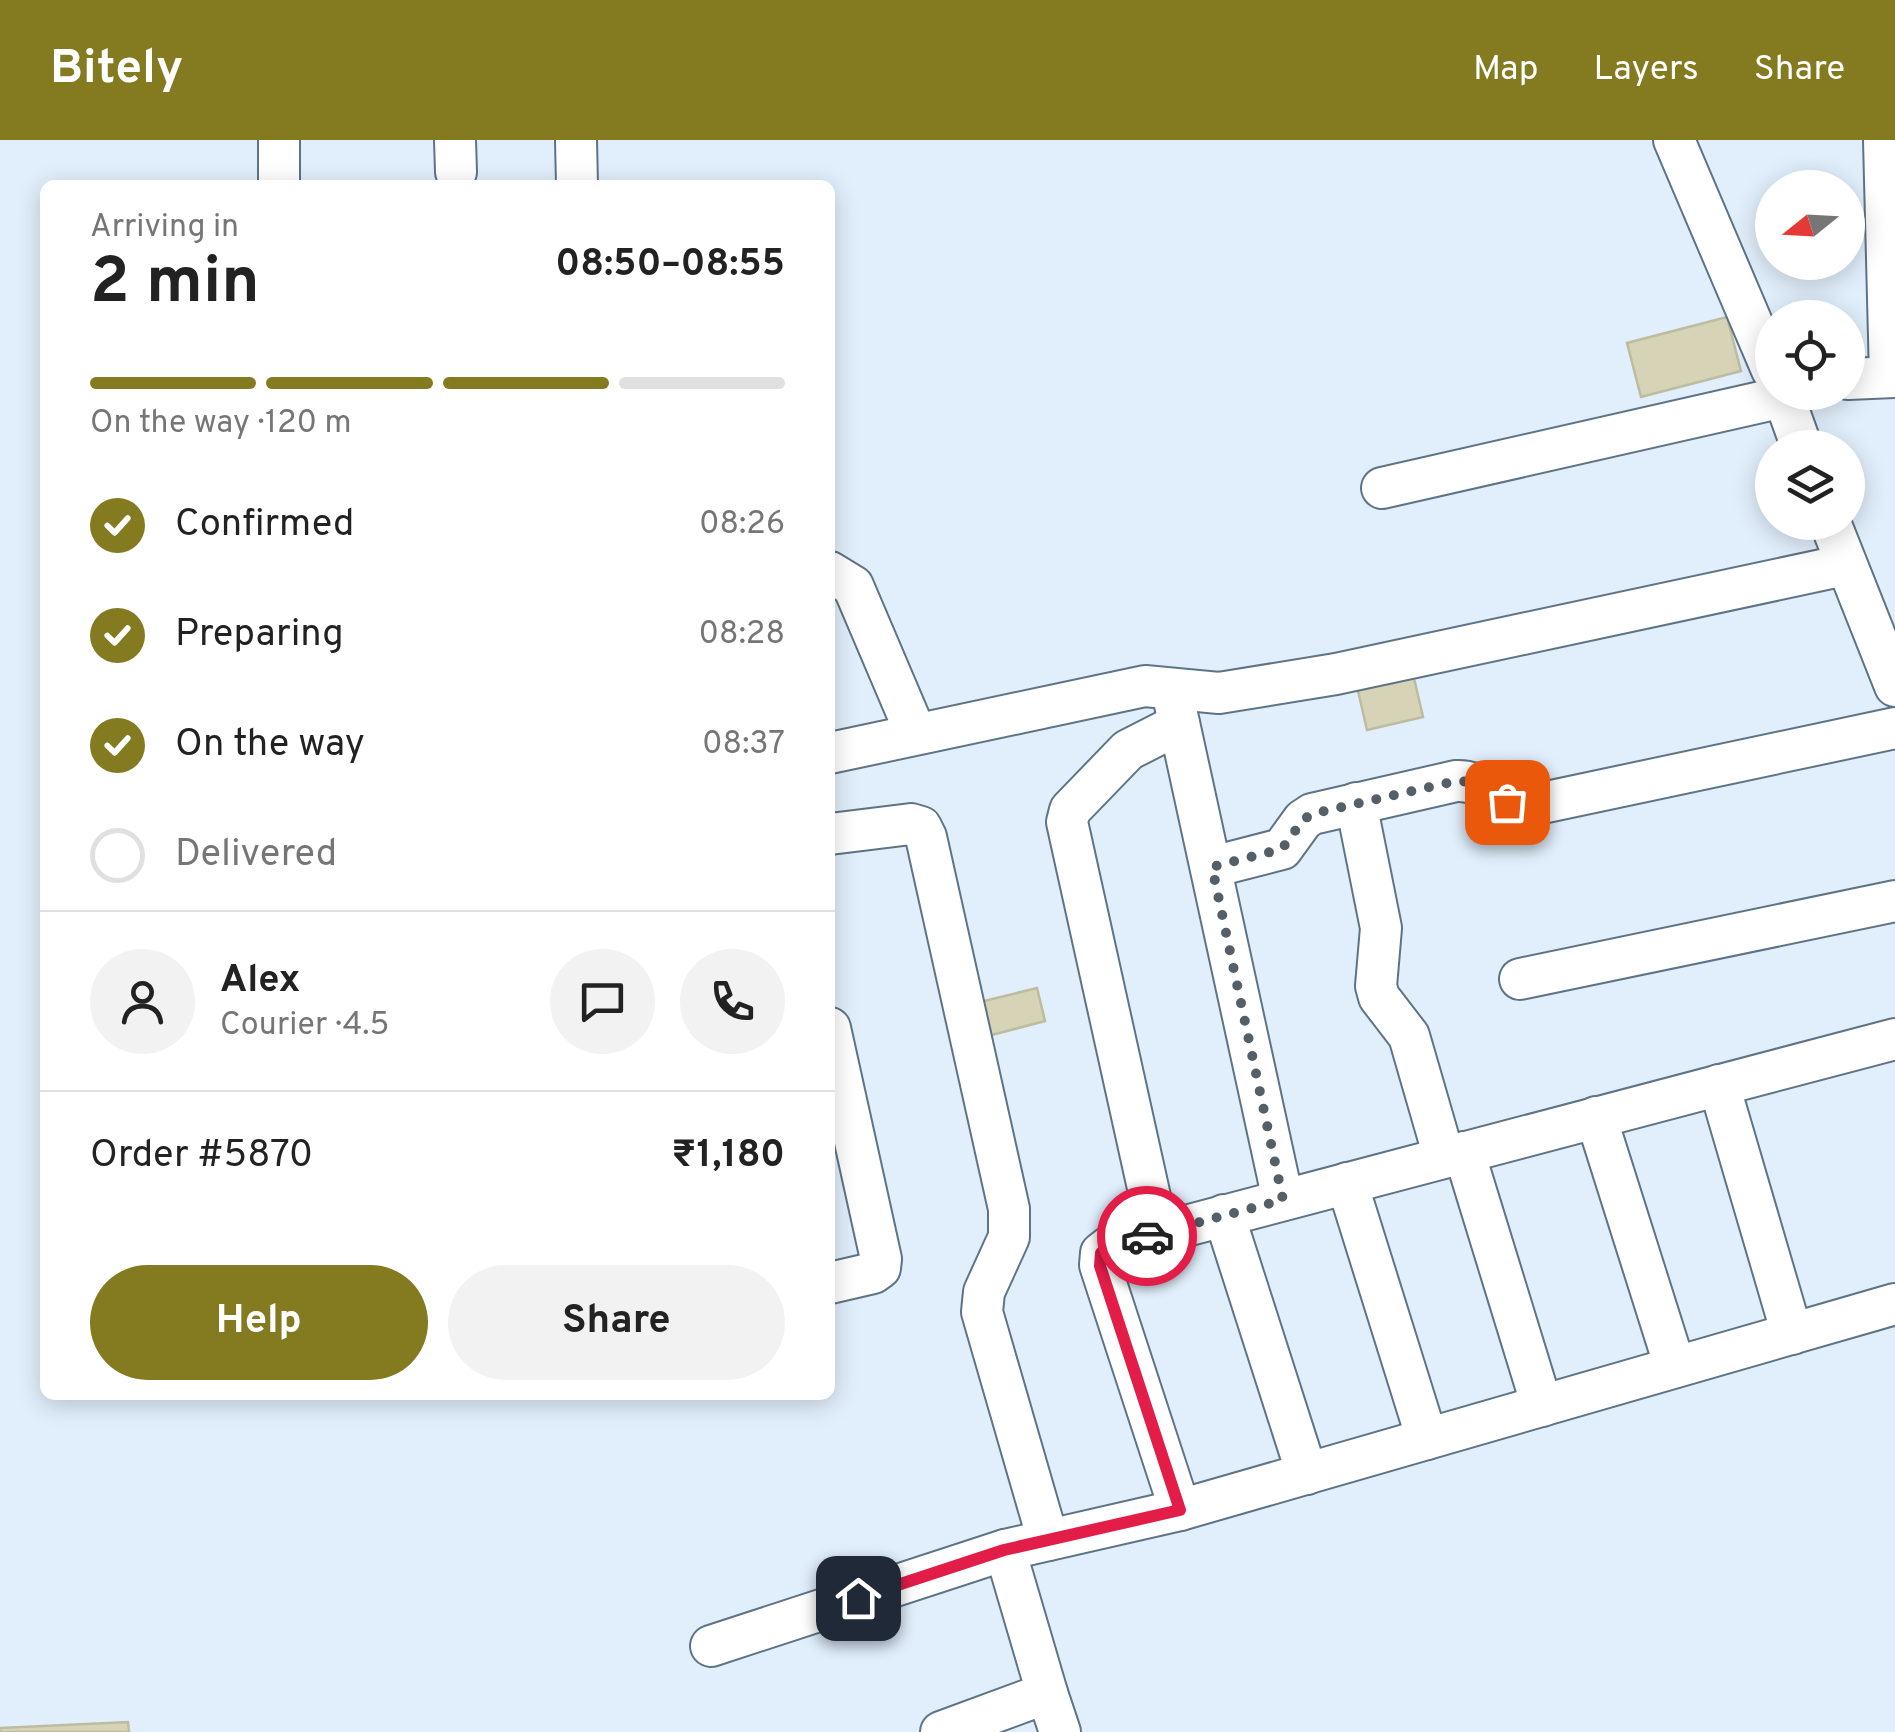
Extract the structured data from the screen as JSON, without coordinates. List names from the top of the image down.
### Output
{
  "north": "left",
  "page": {
    "header": "Bitely",
    "nav": ["Map", "Layers", "Share"],
    "heading": ["2 min", "Arriving in", "08:50–08:55"],
    "panel": [
      "Alex",
      "Courier · 4.5",
      "Order #5870",
      "₹1,180"
    ],
    "bar": "On the way · 120 m",
    "list": [
      ["Confirmed", "08:26"],
      ["Preparing", "08:28"],
      ["On the way", "08:37"],
      "Delivered"
    ],
    "buttons": ["Help", "Share"]
  }
}
